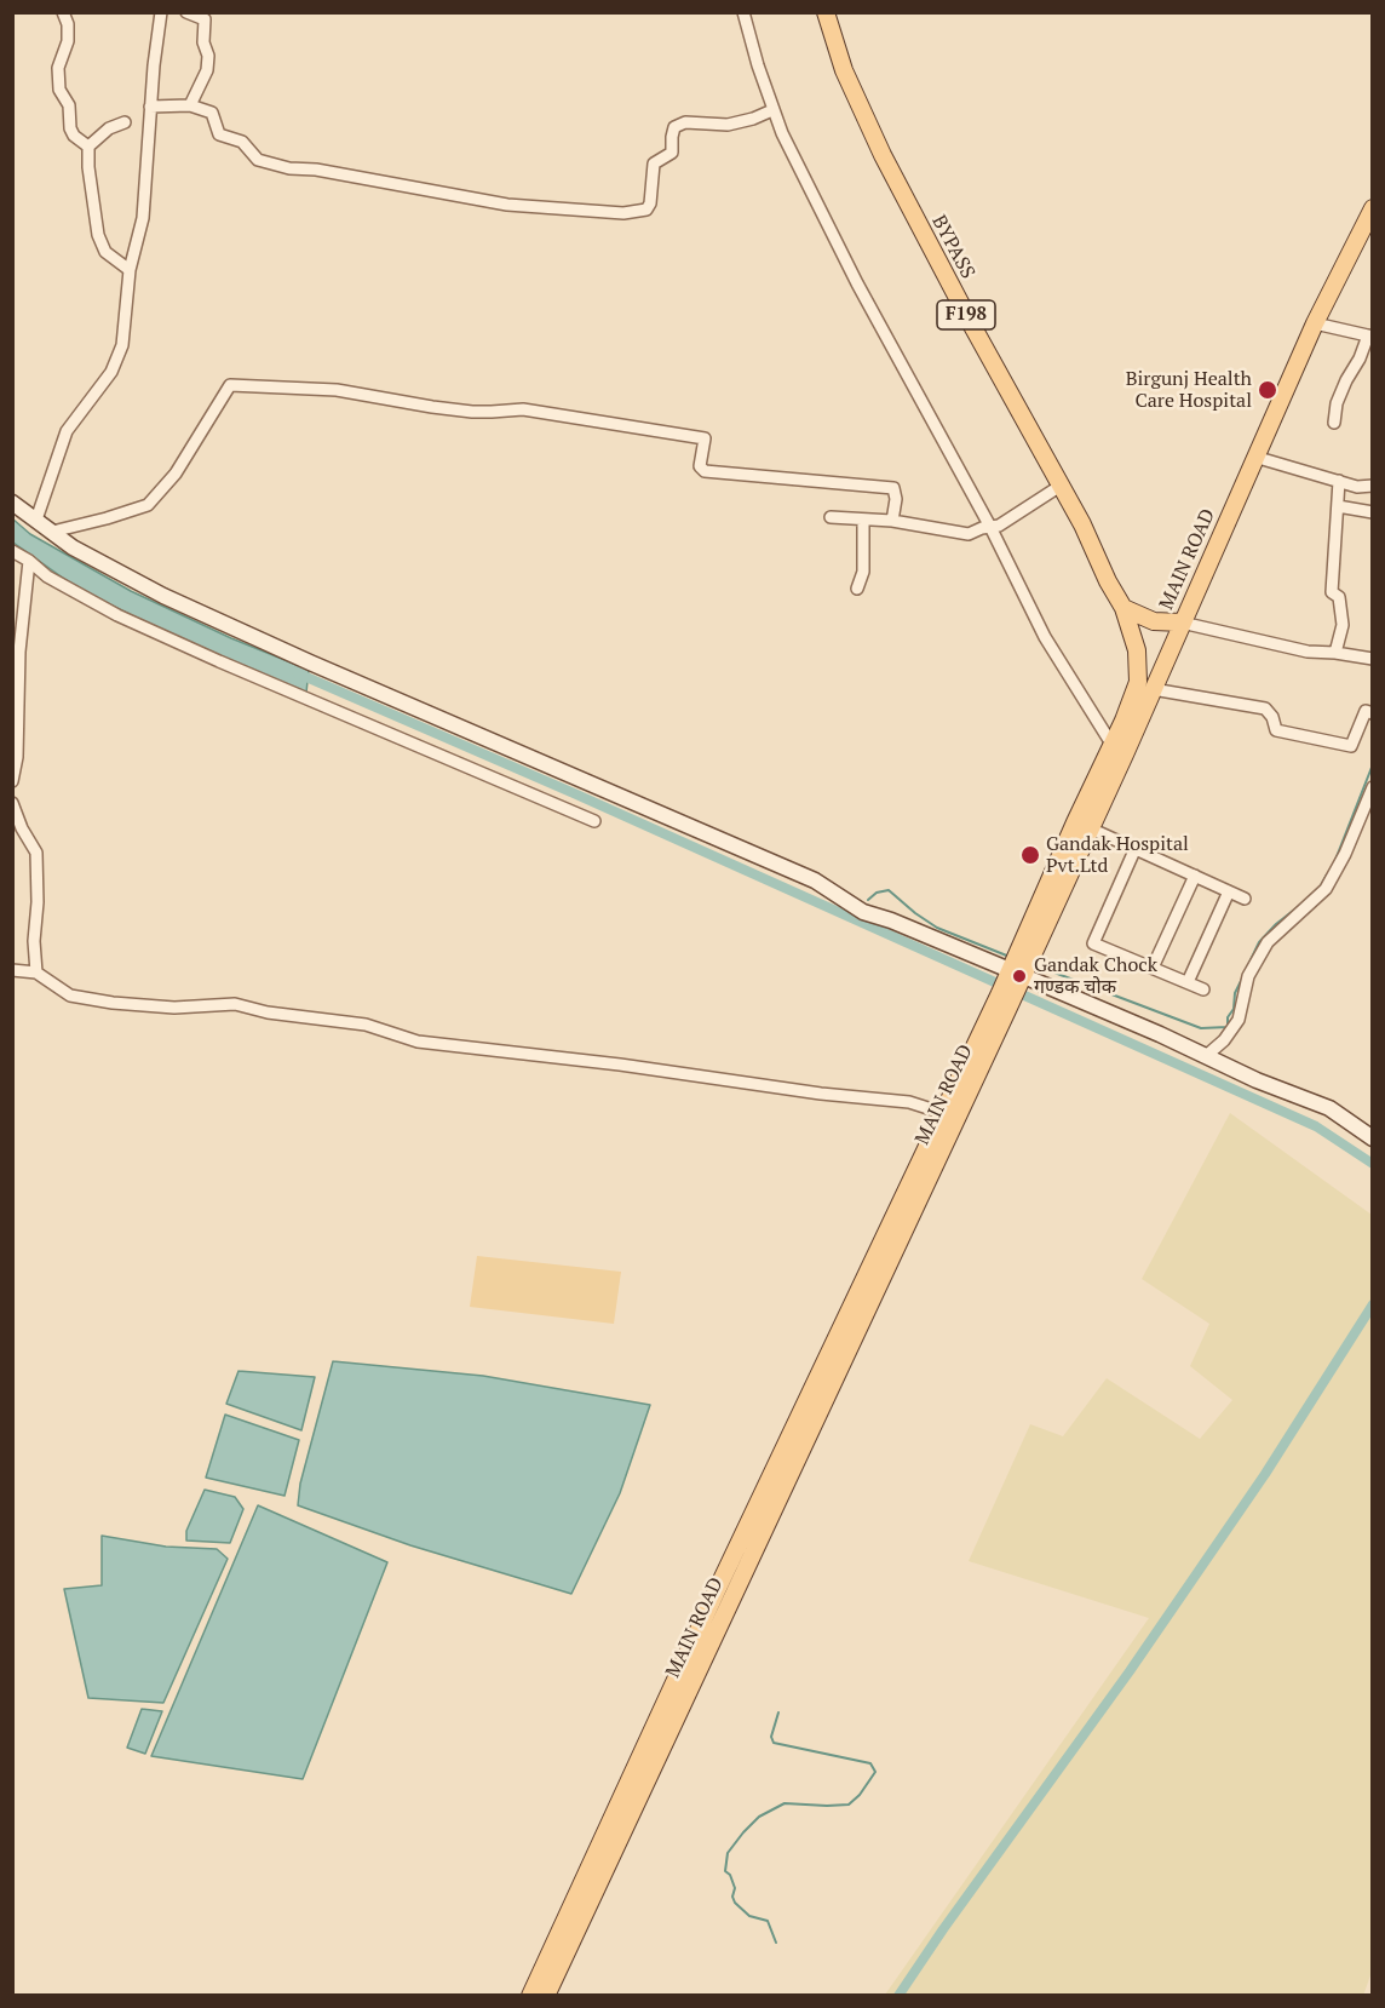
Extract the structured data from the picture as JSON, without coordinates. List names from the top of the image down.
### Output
{
  "streets": {
    "main road": ["BYPASS", "F198", "MAIN ROAD"]
  },
  "crossings": [
    ["BYPASS", "MAIN ROAD"]
  ],
  "places": ["Birgunj Health Care Hospital", "Gandak Hospital Pvt.Ltd", "Gandak Chock गण्डक चोक"]
}
